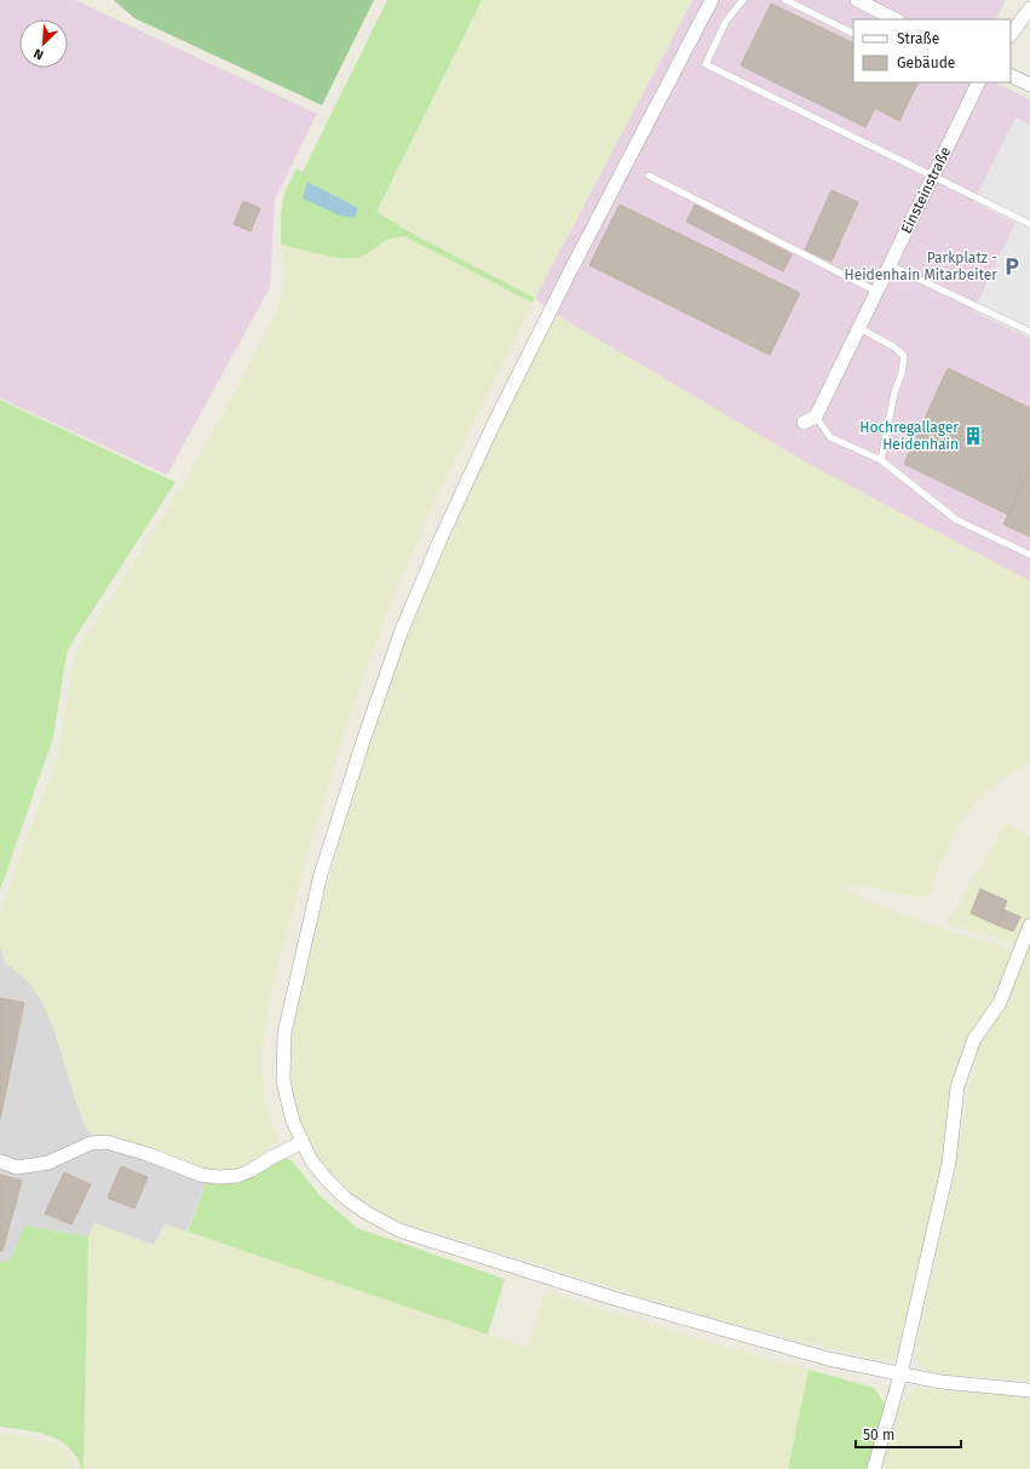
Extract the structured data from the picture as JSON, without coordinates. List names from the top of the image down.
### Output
{
  "streets": {
    "street": ["Einsteinstraße"]
  },
  "places": {
    "parking": ["Parkplatz - Heidenhain Mitarbeiter"],
    "building": ["Hochregallager Heidenhain"]
  },
  "legend": ["Straße", "Gebäude"],
  "scale_bar": "50 m",
  "north": "bottom left"
}
